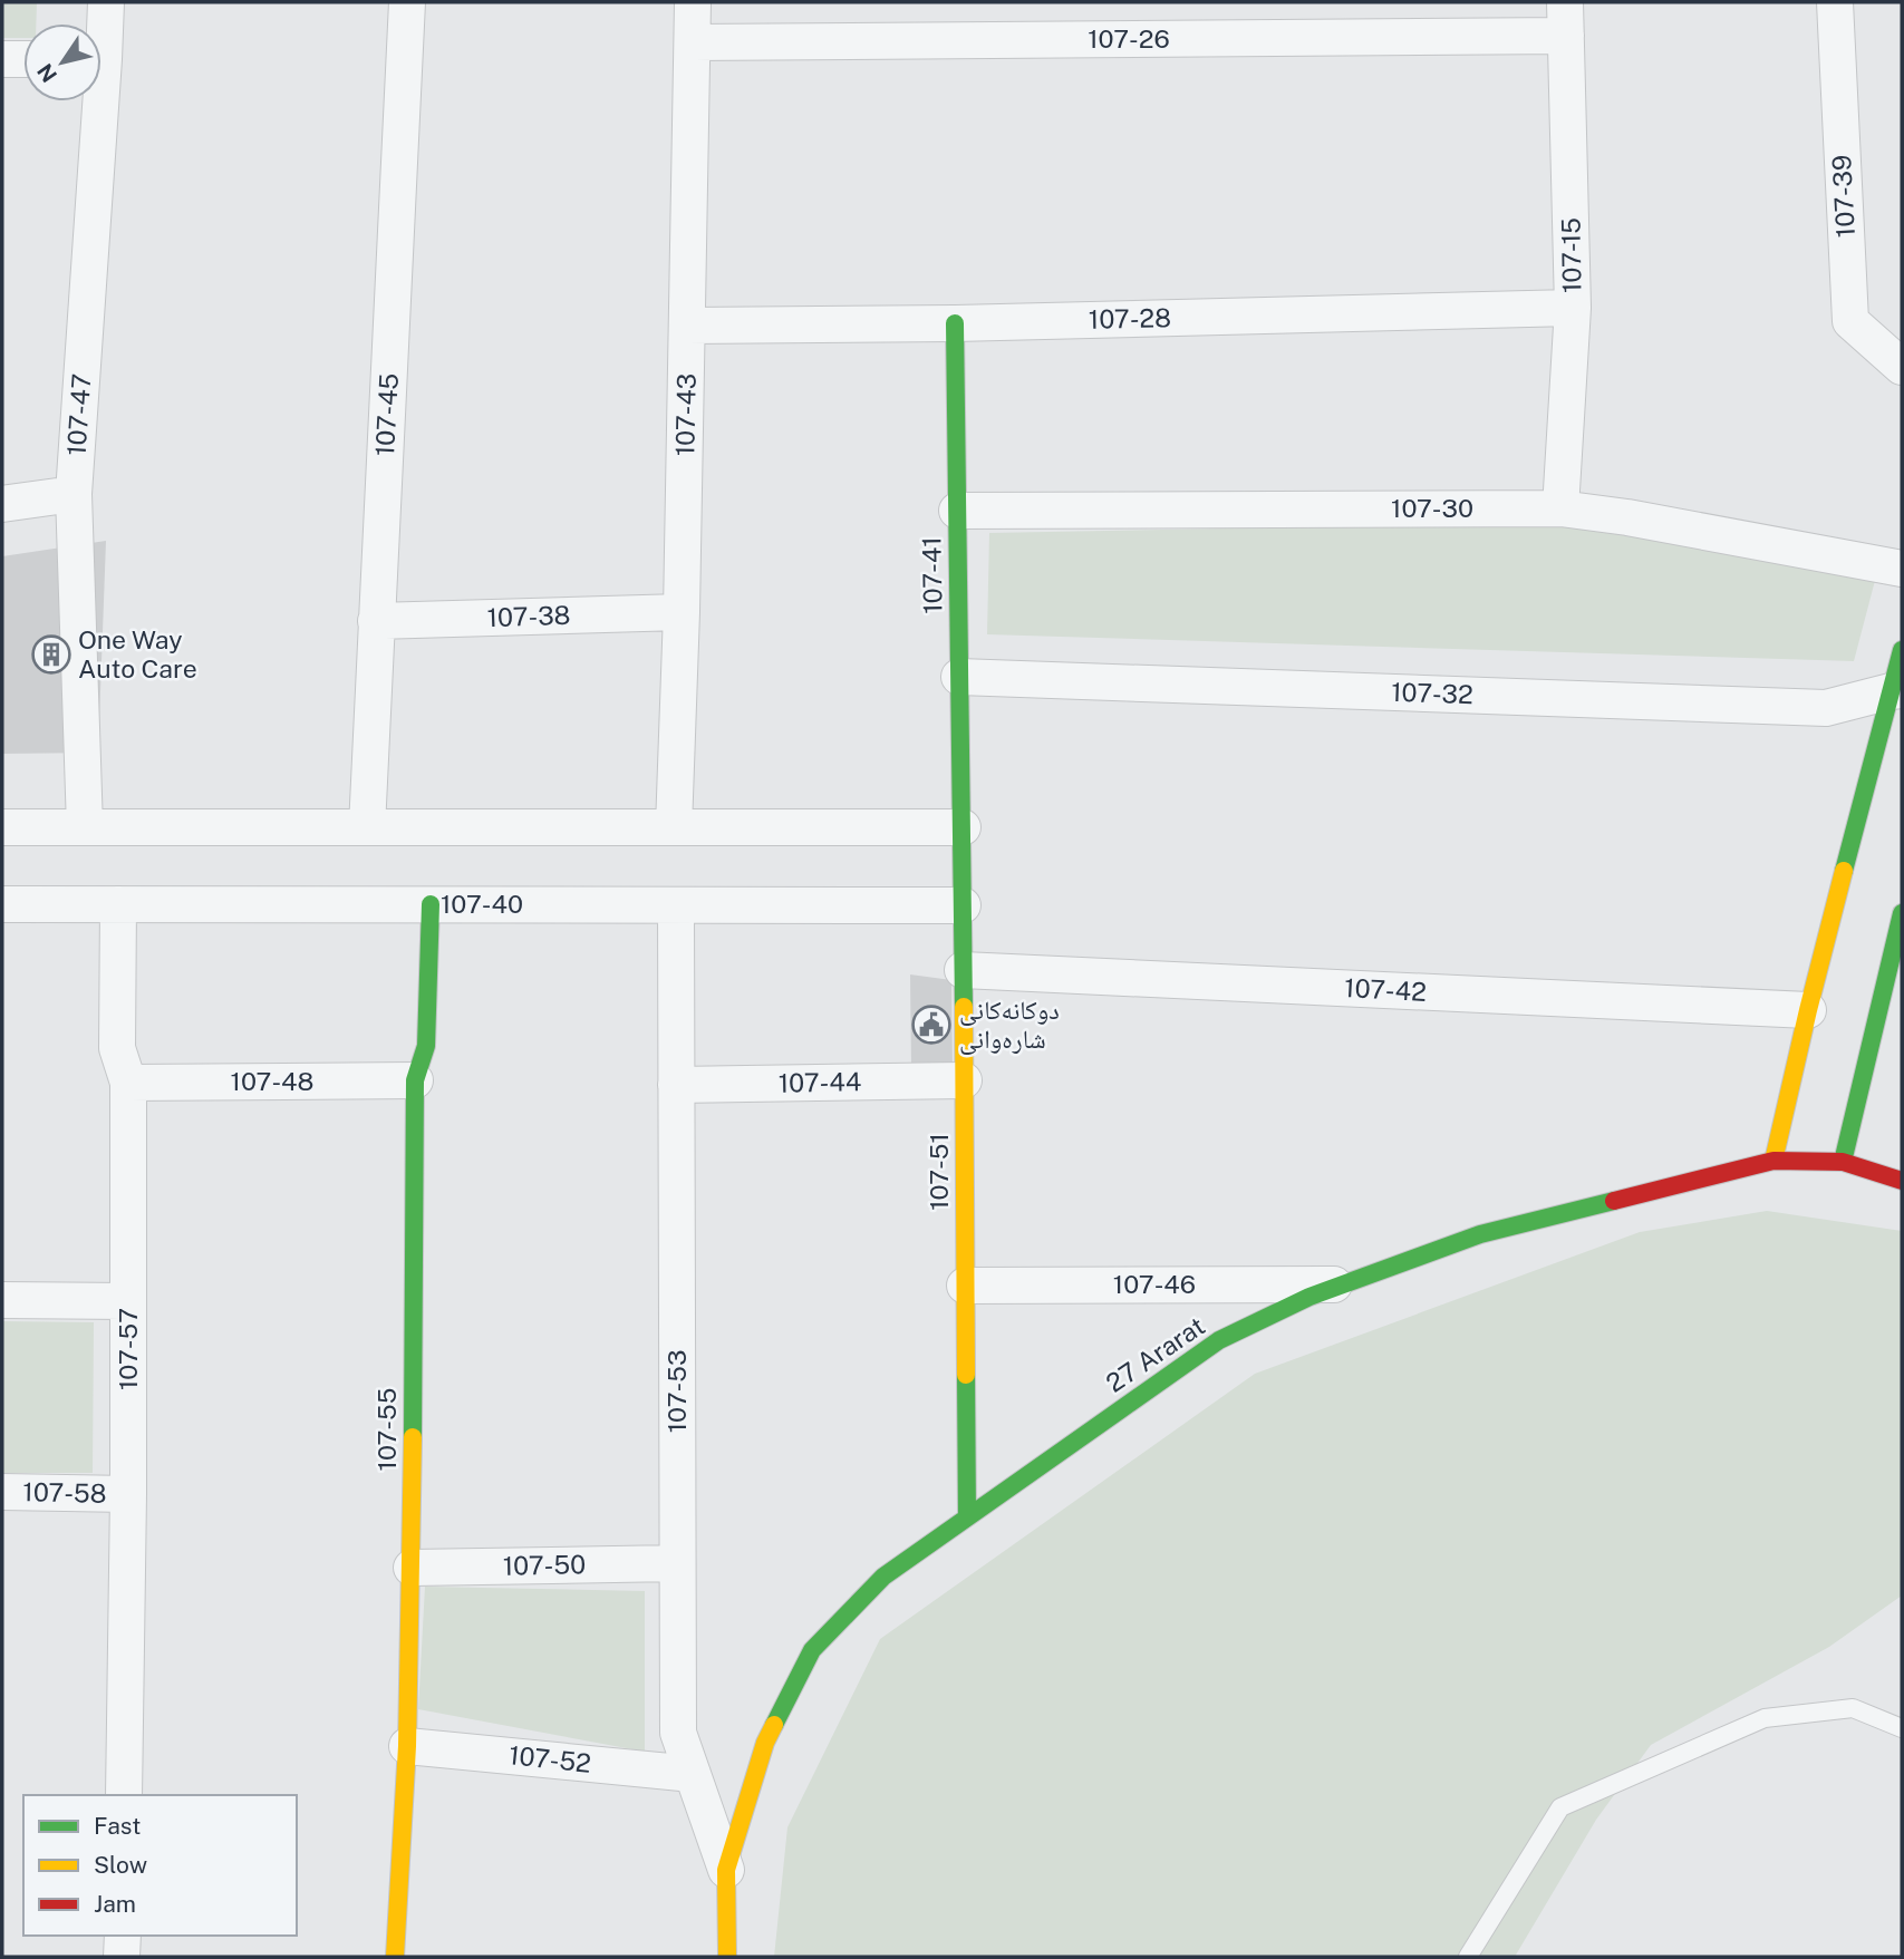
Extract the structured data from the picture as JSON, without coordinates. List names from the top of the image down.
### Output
{
  "streets": {
    "street": [
      "107-26",
      "107-39",
      "107-15",
      "107-28",
      "107-47",
      "107-45",
      "107-43",
      "107-30",
      "107-41",
      "107-38",
      "107-32",
      "107-40",
      "107-42",
      "107-48",
      "107-44",
      "107-51",
      "107-46",
      "107-57",
      "27 Ararat",
      "107-53",
      "107-55",
      "107-58",
      "107-50",
      "107-52"
    ]
  },
  "crossings": [
    ["107-26", "107-15"],
    ["107-26", "107-43"],
    ["107-15", "107-28"],
    ["107-15", "107-30"],
    ["107-28", "107-43"],
    ["107-28", "107-41"],
    ["107-45", "107-38"],
    ["107-43", "107-38"],
    ["107-30", "107-41"],
    ["107-41", "107-32"],
    ["107-41", "107-51"],
    ["107-40", "107-51"],
    ["107-40", "107-57"],
    ["107-40", "107-53"],
    ["107-40", "107-55"],
    ["107-42", "107-51"],
    ["107-48", "107-57"],
    ["107-48", "107-55"],
    ["107-44", "107-51"],
    ["107-44", "107-53"],
    ["107-51", "107-46"],
    ["107-51", "27 Ararat"],
    ["107-46", "27 Ararat"],
    ["107-57", "107-58"],
    ["27 Ararat", "107-53"],
    ["107-53", "107-50"],
    ["107-53", "107-52"],
    ["107-55", "107-50"],
    ["107-55", "107-52"]
  ],
  "places": {
    "building": ["One Way Auto Care"],
    "public building": ["دوکانەکانی شارەوانی"]
  },
  "legend": ["Fast", "Slow", "Jam"],
  "north": "bottom left"
}
